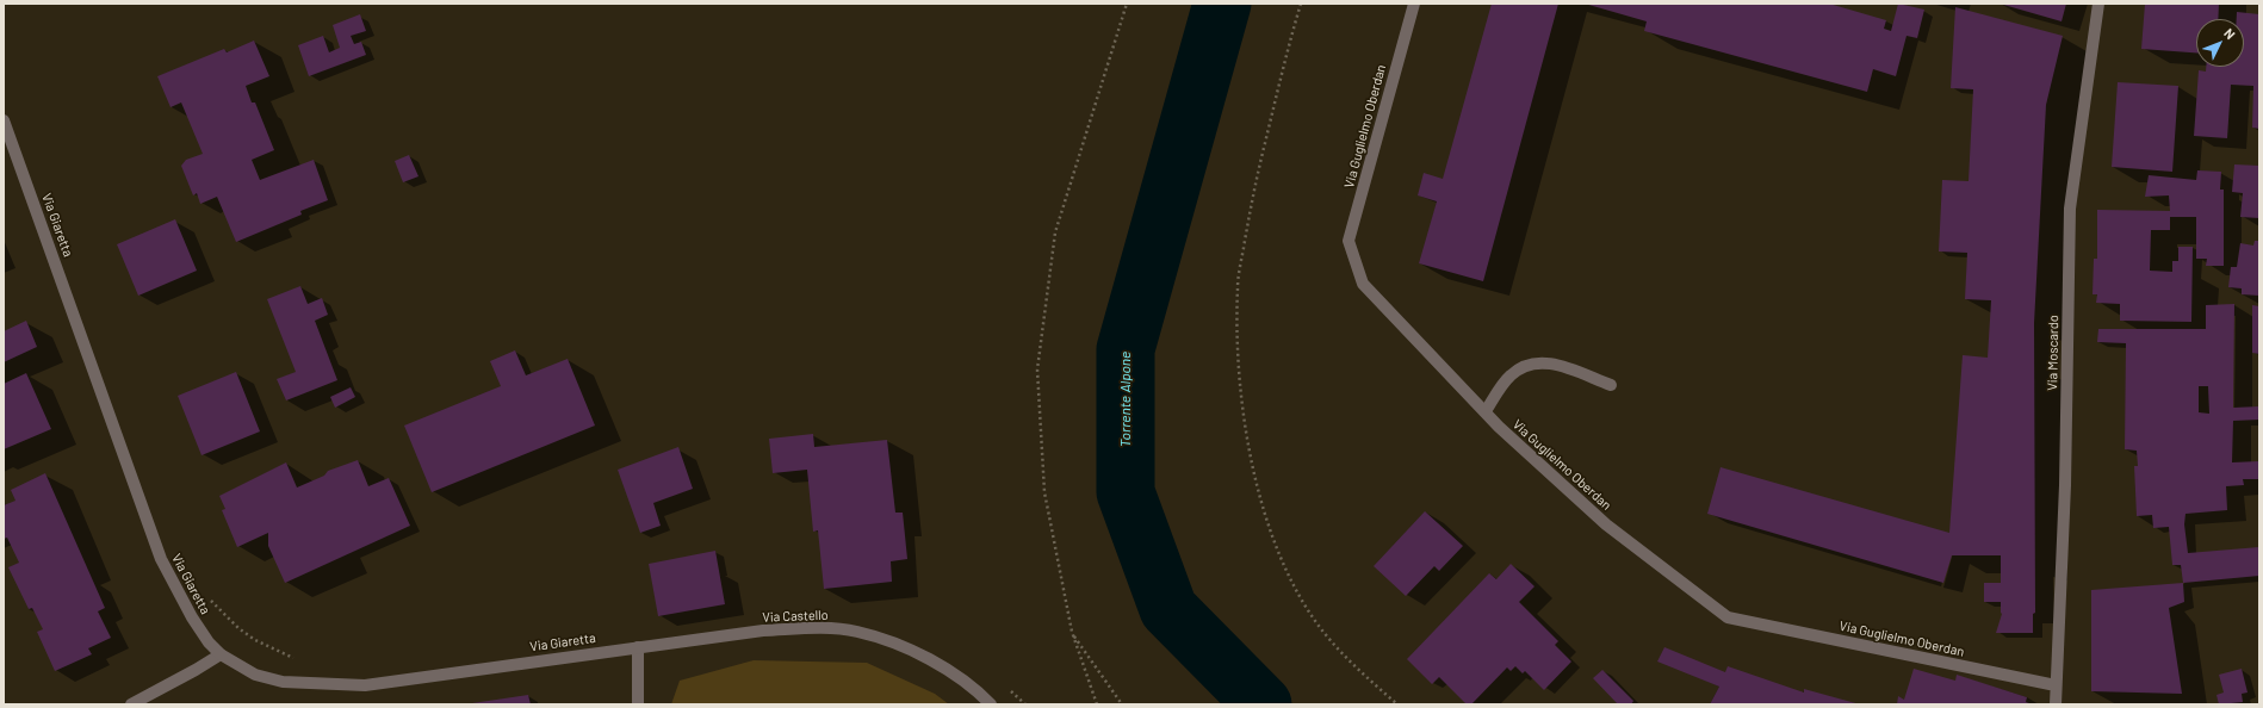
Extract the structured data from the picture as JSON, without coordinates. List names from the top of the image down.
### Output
{
  "streets": {
    "street": [
      "Via Guglielmo Oberdan",
      "Via Giaretta",
      "Via Moscardo",
      "Via Castello"
    ]
  },
  "crossings": [
    ["Via Guglielmo Oberdan", "Via Moscardo"],
    ["Via Giaretta", "Via Castello"]
  ],
  "water": ["Torrente Alpone"],
  "north": "top right"
}
